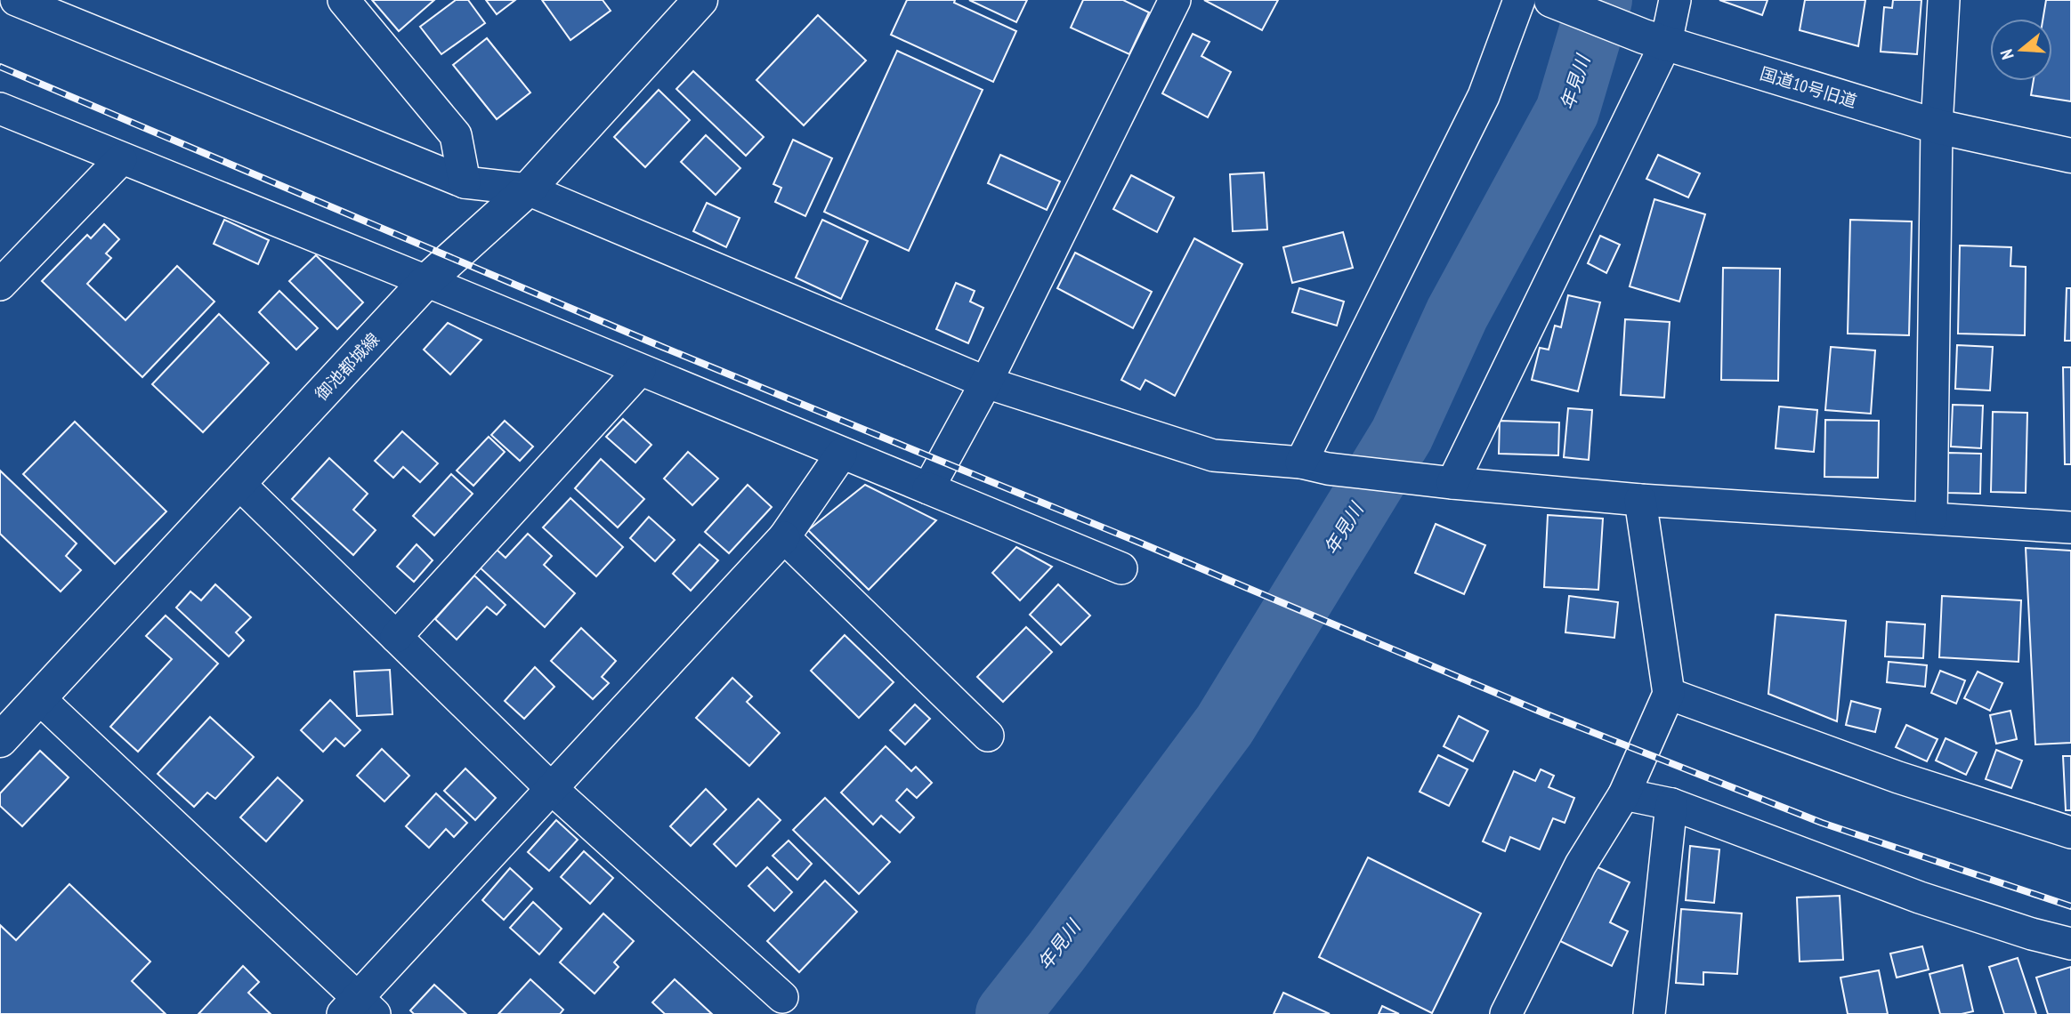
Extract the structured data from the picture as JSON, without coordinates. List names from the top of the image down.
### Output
{
  "streets": {
    "main road": ["国道10号旧道", "御池都城線"]
  },
  "water": ["年見川"],
  "north": "left"
}
